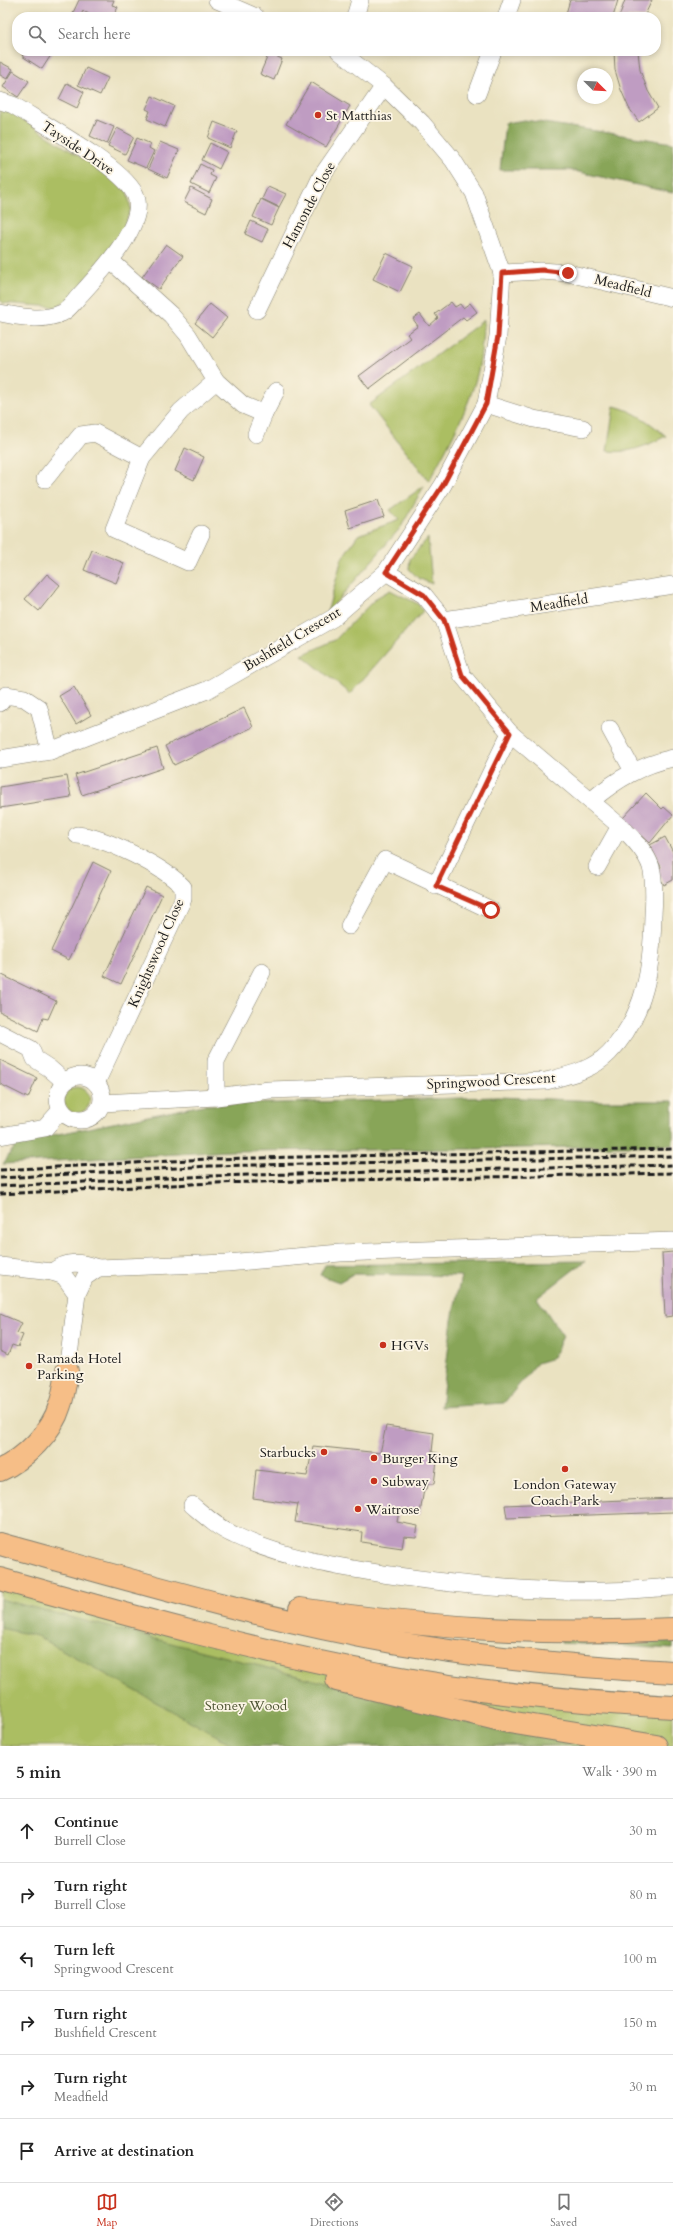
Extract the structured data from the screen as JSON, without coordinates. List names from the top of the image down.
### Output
{
  "streets": {
    "street": [
      "Tayside Drive",
      "Hamonde Close",
      "Meadfield",
      "Bushfield Crescent",
      "Knightswood Close",
      "Springwood Crescent"
    ]
  },
  "crossings": [
    ["Hamonde Close", "Bushfield Crescent"],
    ["Meadfield", "Bushfield Crescent"],
    ["Meadfield", "Springwood Crescent"],
    ["Bushfield Crescent", "Springwood Crescent"],
    ["Knightswood Close", "Springwood Crescent"]
  ],
  "parks": ["Stoney Wood"],
  "places": [
    "St Matthias",
    "HGVs",
    "Ramada Hotel Parking",
    "Starbucks",
    "Burger King",
    "London Gateway Coach Park",
    "Subway",
    "Waitrose"
  ],
  "north": "bottom right",
  "page": {
    "search": "Search here",
    "heading": ["5 min", "Walk · 390 m"],
    "list": [
      ["Continue", "Burrell Close", "30 m"],
      ["Turn right", "Burrell Close", "80 m"],
      ["Turn left", "Springwood Crescent", "100 m"],
      ["Turn right", "Bushfield Crescent", "150 m"],
      ["Turn right", "Meadfield", "30 m"],
      "Arrive at destination"
    ],
    "nav": ["Map", "Directions", "Saved"]
  }
}
